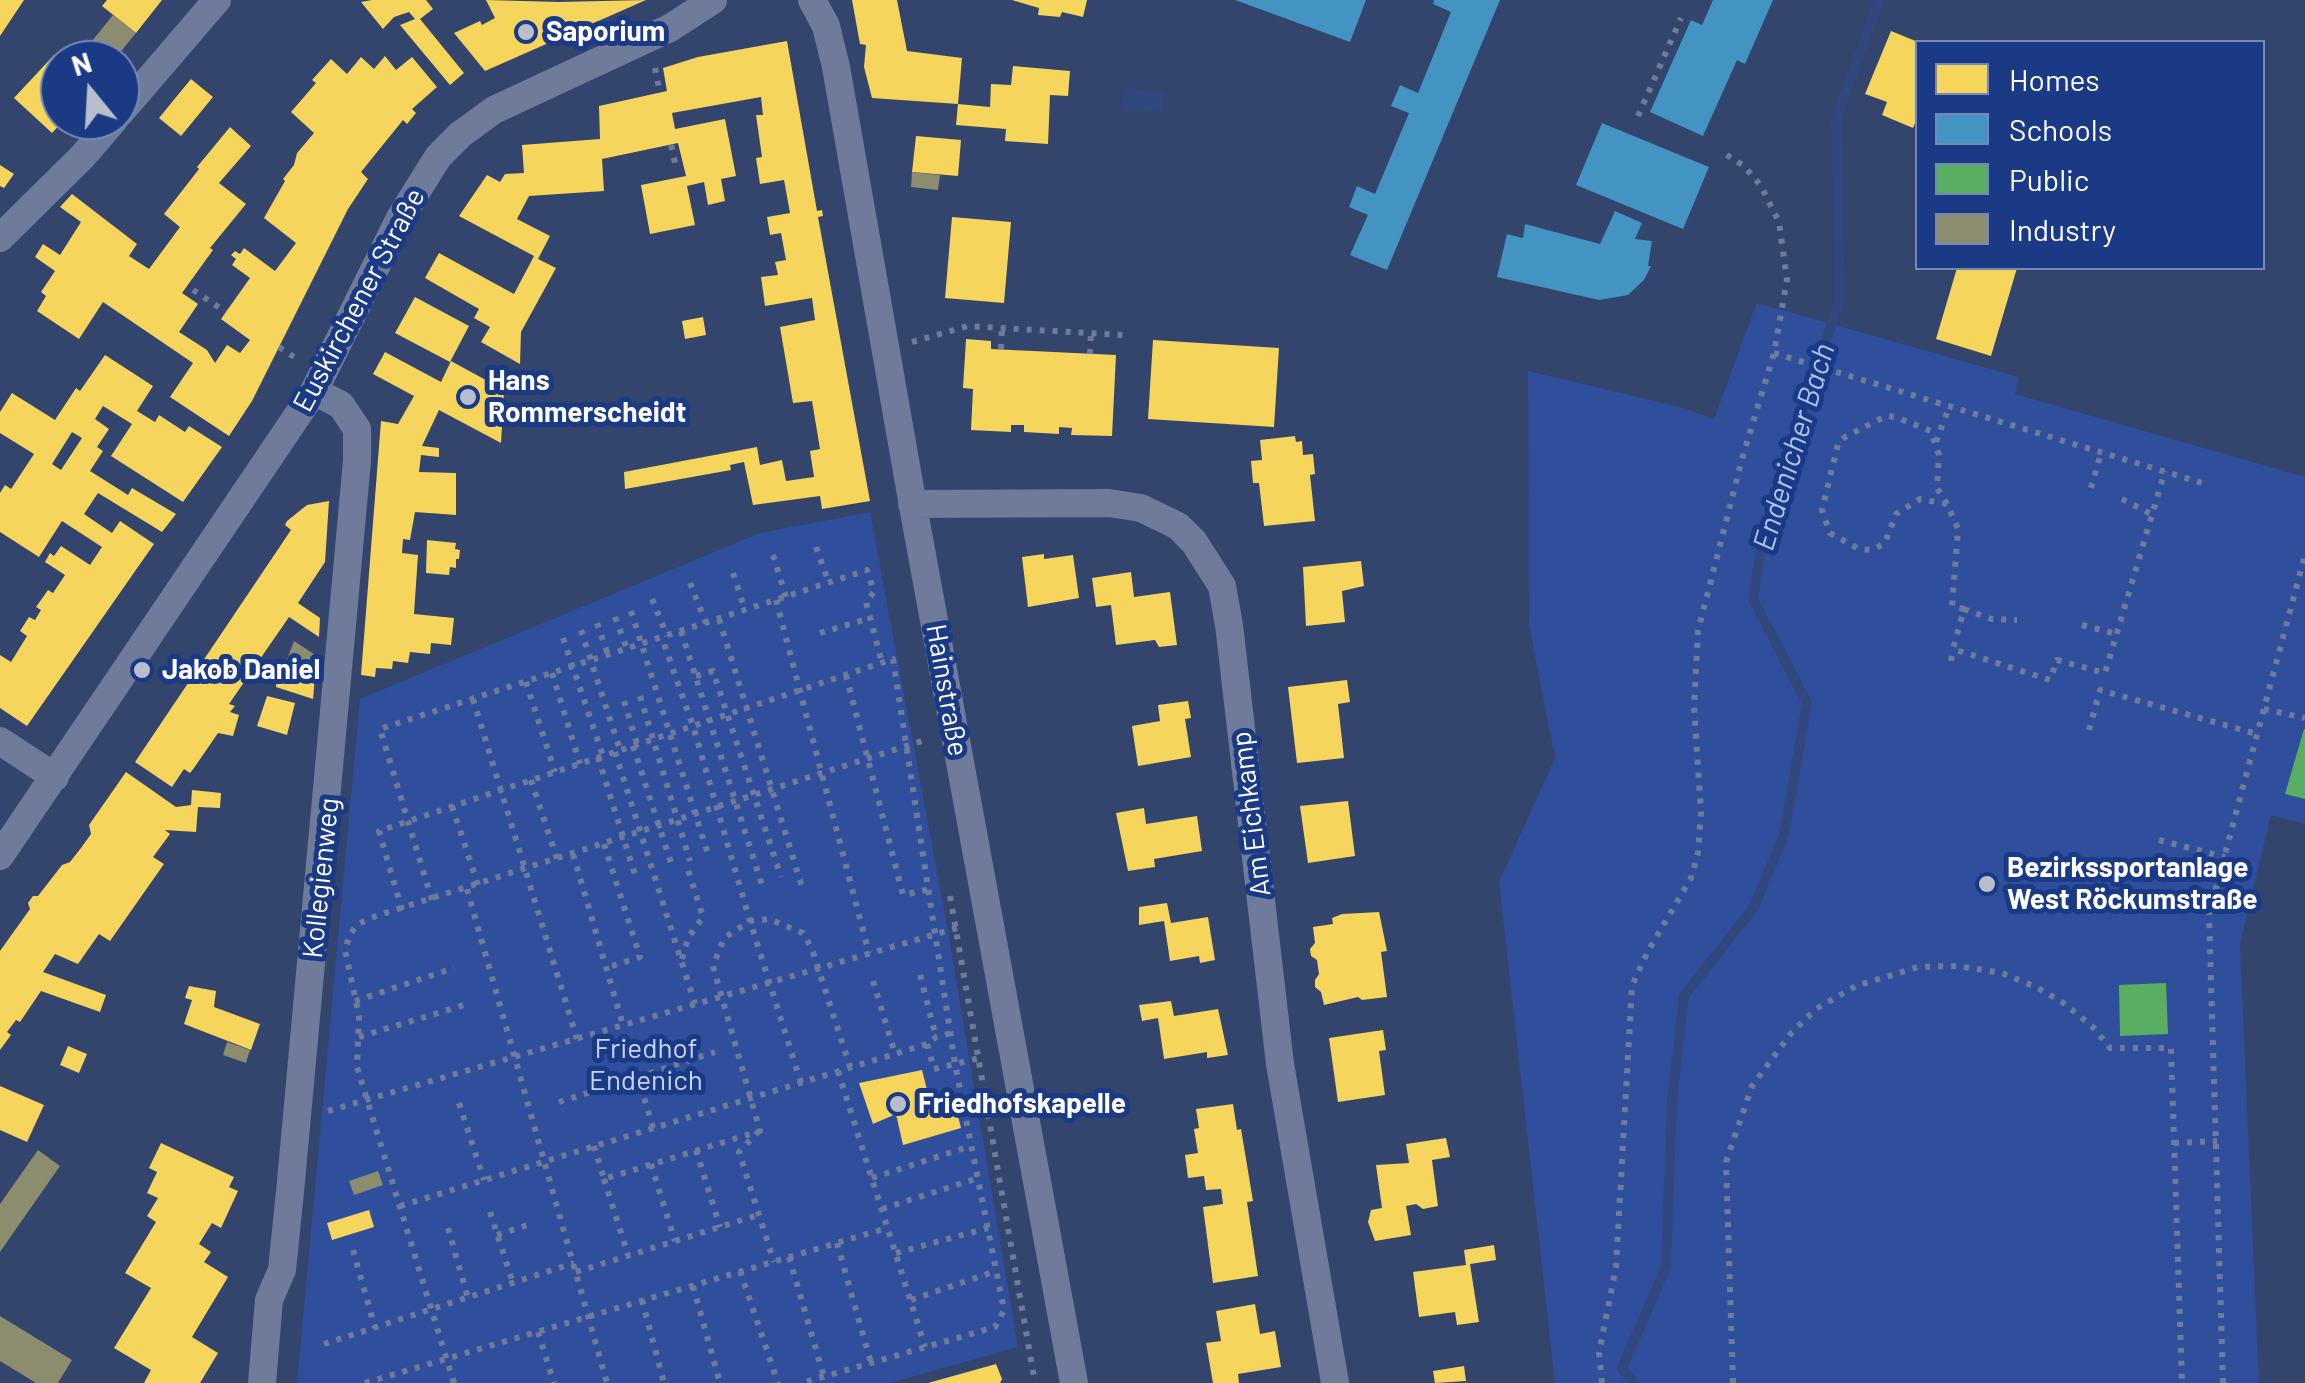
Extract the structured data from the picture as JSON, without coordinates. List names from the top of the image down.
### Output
{
  "streets": {
    "street": [
      "Euskirchener Straße",
      "Hainstraße",
      "Am Eichkamp",
      "Kollegienweg"
    ]
  },
  "crossings": [
    ["Euskirchener Straße", "Kollegienweg"],
    ["Hainstraße", "Am Eichkamp"]
  ],
  "water": ["Endenicher Bach"],
  "parks": ["Friedhof Endenich"],
  "places": [
    "Saporium",
    "Hans Rommerscheidt",
    "Jakob Daniel",
    "Bezirkssportanlage West Röckumstraße",
    "Friedhofskapelle"
  ],
  "legend": [
    "Homes",
    "Schools",
    "Public",
    "Industry"
  ],
  "north": "top"
}
